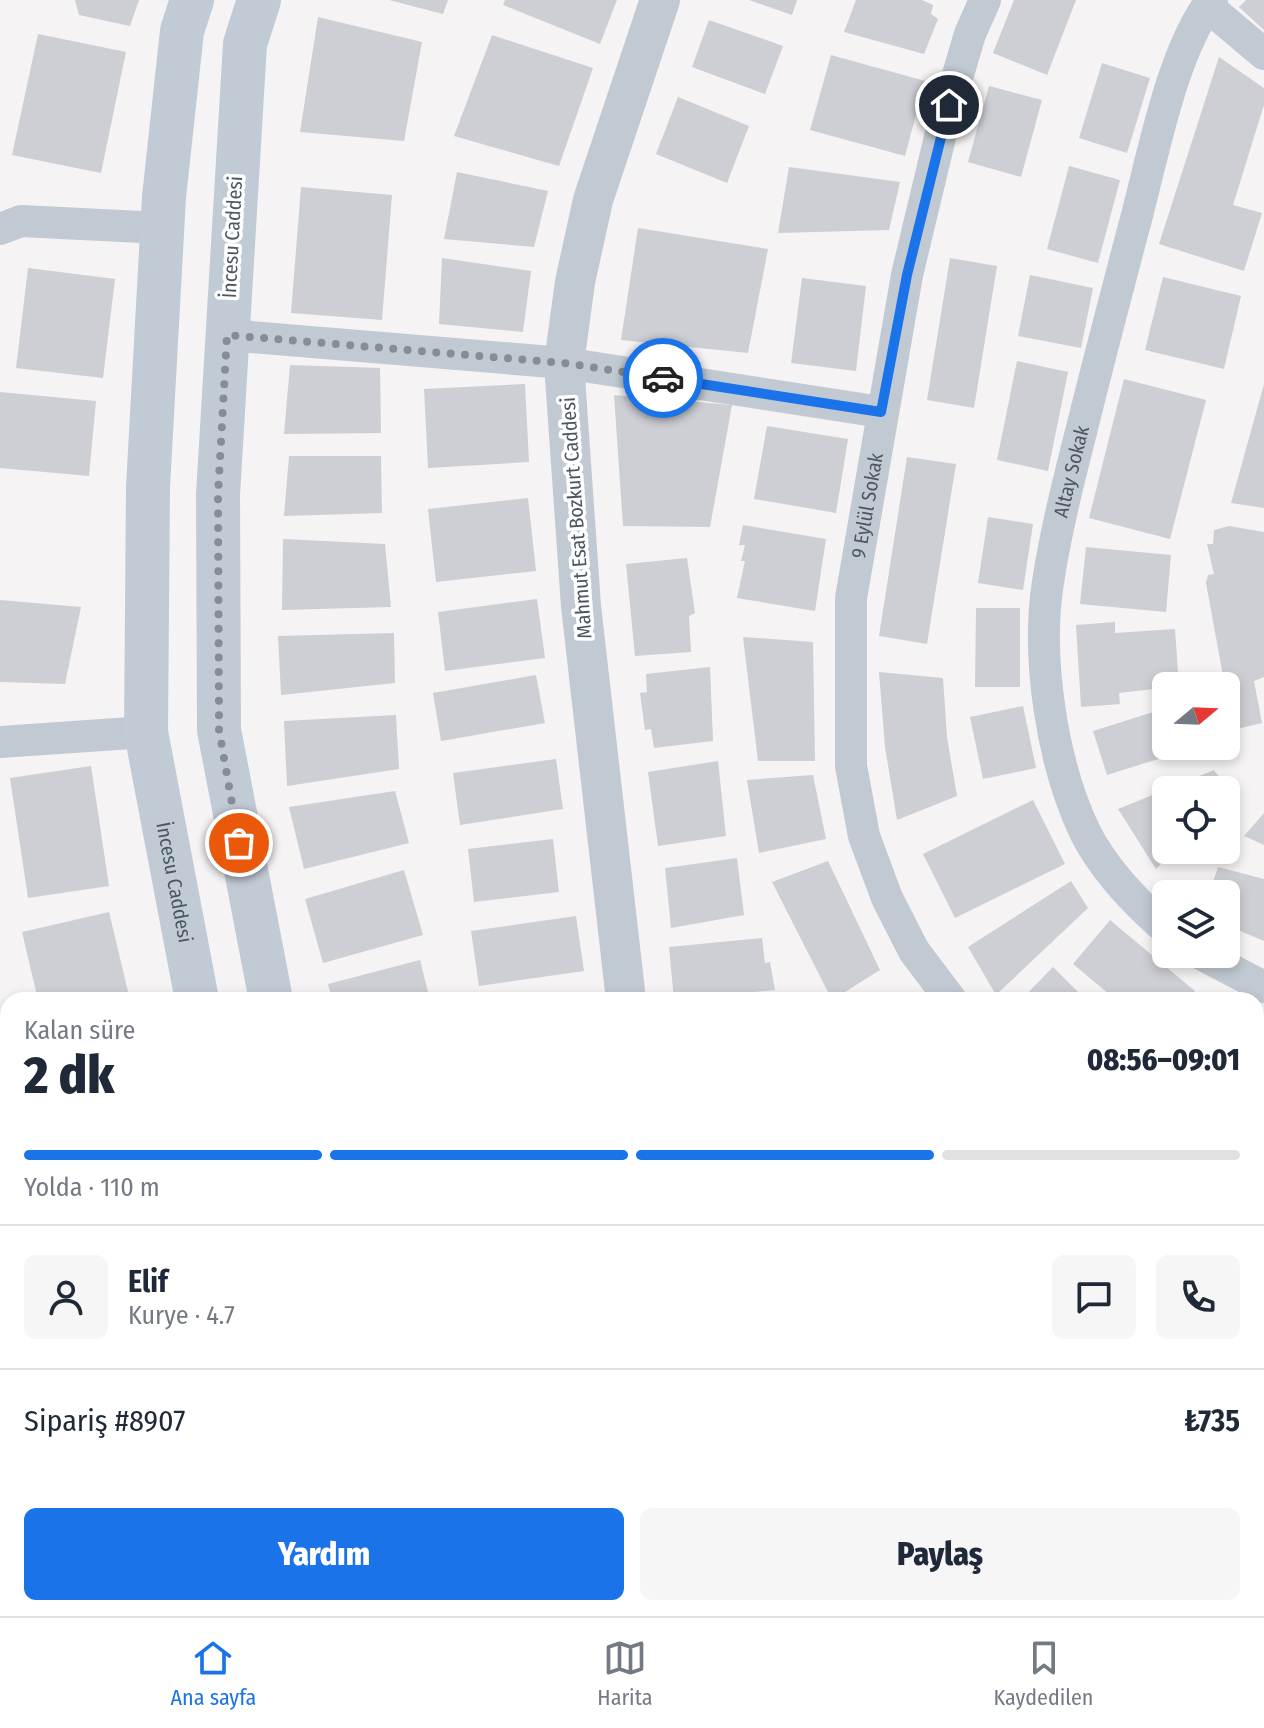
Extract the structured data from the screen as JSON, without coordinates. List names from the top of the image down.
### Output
{
  "streets": {
    "main road": ["İncesu Caddesi"],
    "street": ["Altay Sokak", "9 Eylül Sokak", "Mahmut Esat Bozkurt Caddesi"]
  },
  "north": "right",
  "page": {
    "heading": ["2 dk", "Kalan süre", "08:56–09:01"],
    "panel": [
      "Elif",
      "Kurye · 4.7",
      "Sipariş #8907",
      "₺735"
    ],
    "bar": "Yolda · 110 m",
    "buttons": ["Yardım", "Paylaş"],
    "tabs": ["Ana sayfa", "Harita", "Kaydedilen"]
  }
}
